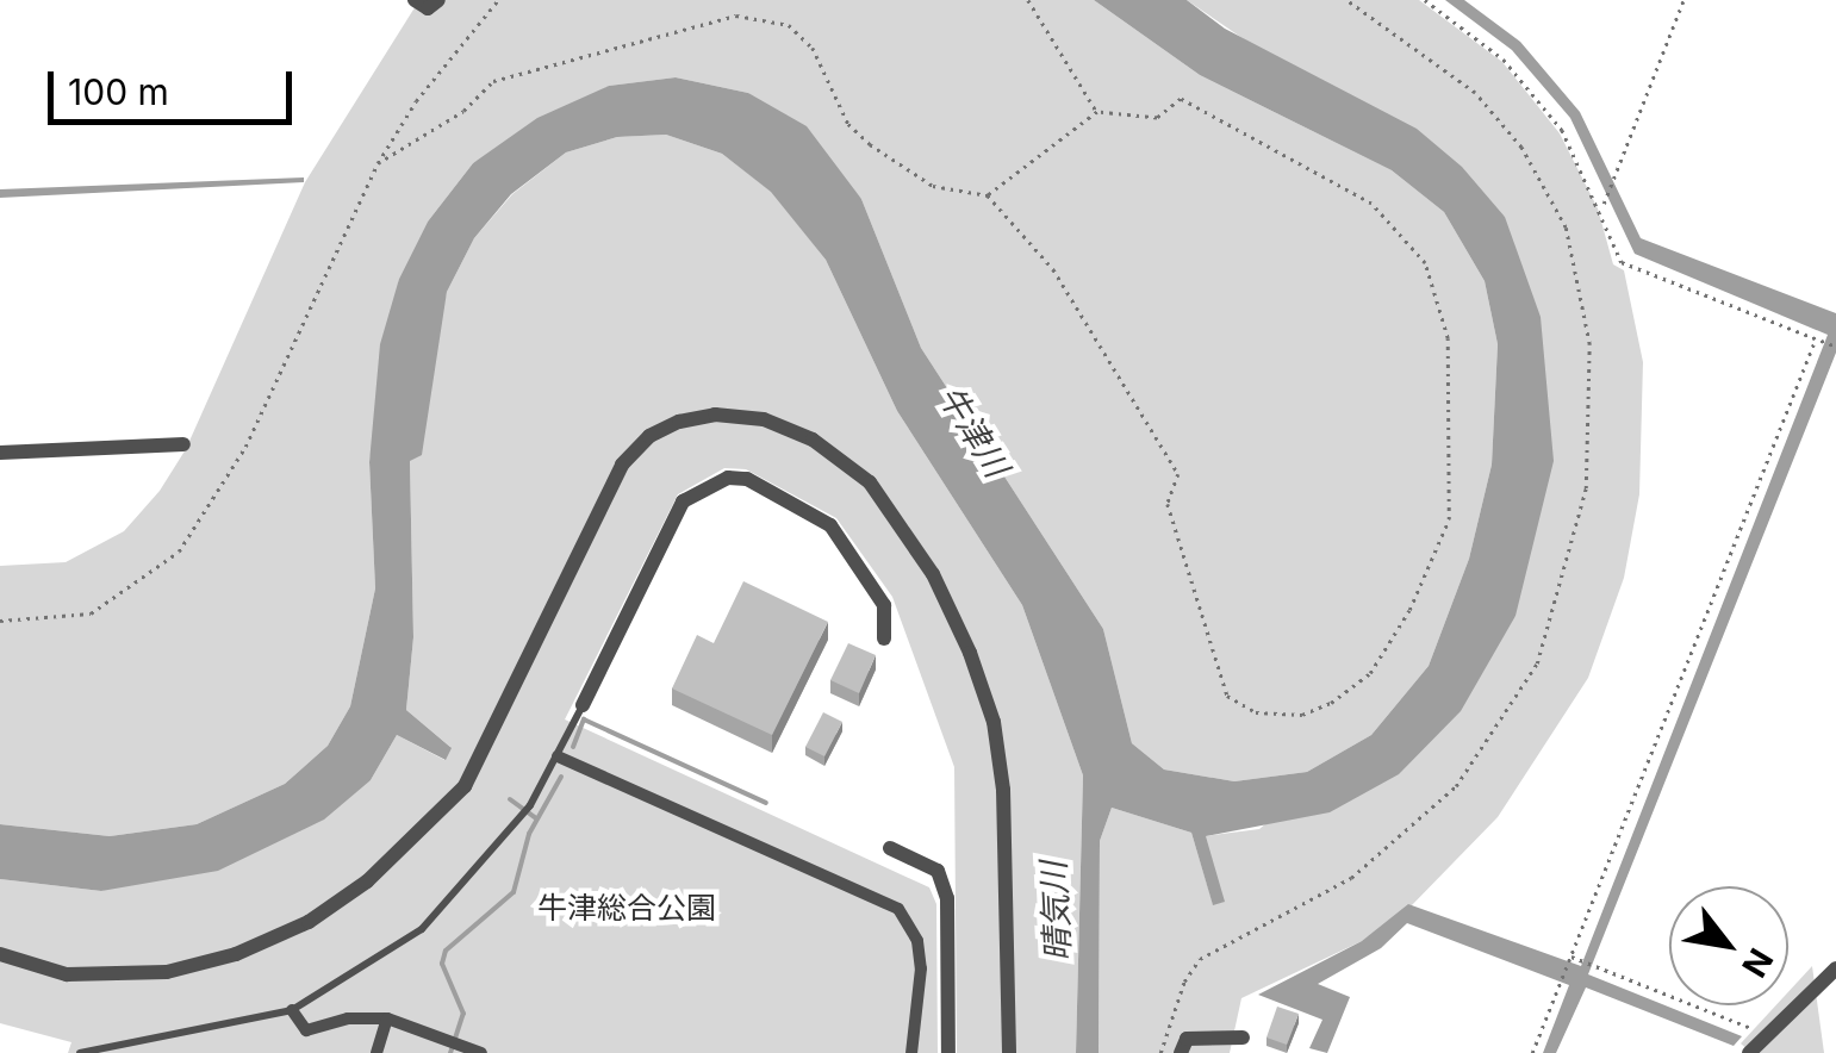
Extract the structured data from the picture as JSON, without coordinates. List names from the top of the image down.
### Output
{
  "water": ["牛津川", "晴気川"],
  "parks": ["牛津総合公園"],
  "scale_bar": "100 m",
  "north": "bottom right"
}
